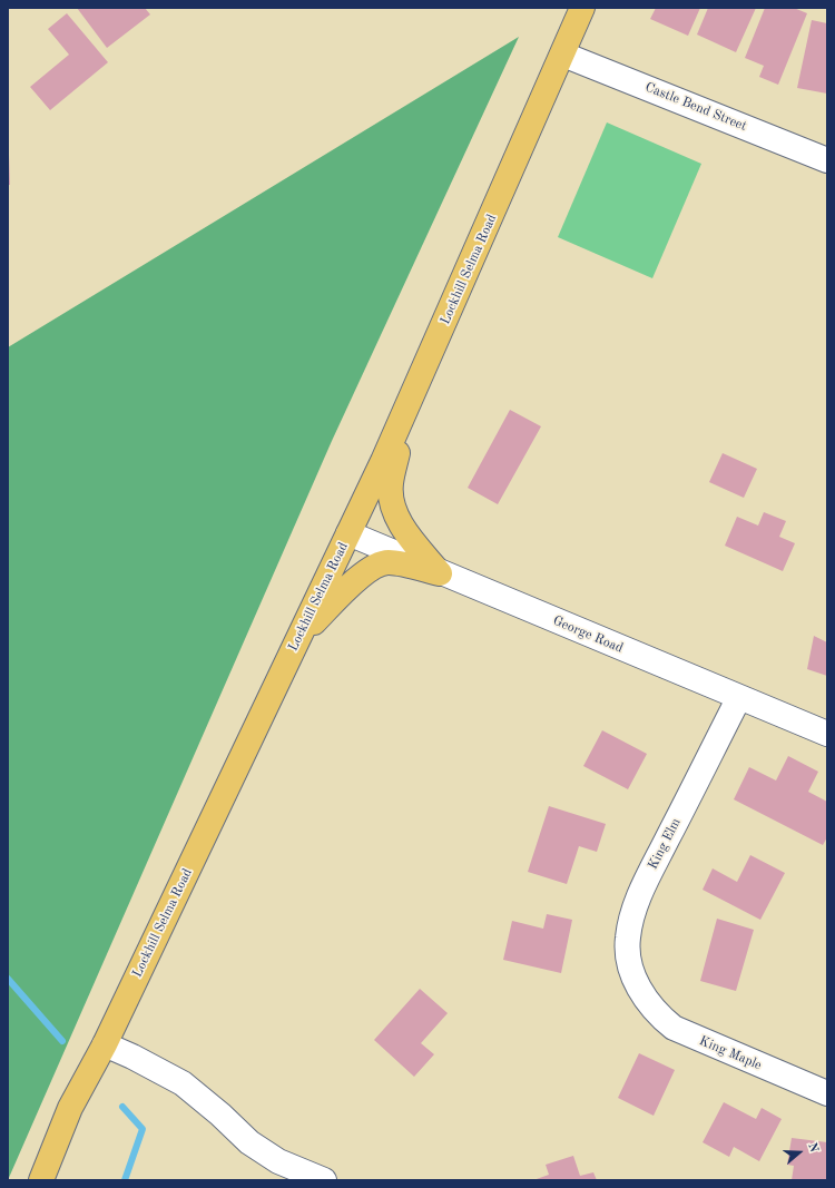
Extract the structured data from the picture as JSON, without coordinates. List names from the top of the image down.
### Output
{
  "streets": {
    "main road": ["Lockhill Selma Road"],
    "street": [
      "Castle Bend Street",
      "George Road",
      "King Elm",
      "King Maple"
    ]
  },
  "crossings": [
    ["Castle Bend Street", "Lockhill Selma Road"],
    ["Lockhill Selma Road", "George Road"],
    ["George Road", "King Elm"],
    ["King Elm", "King Maple"]
  ],
  "north": "right"
}
